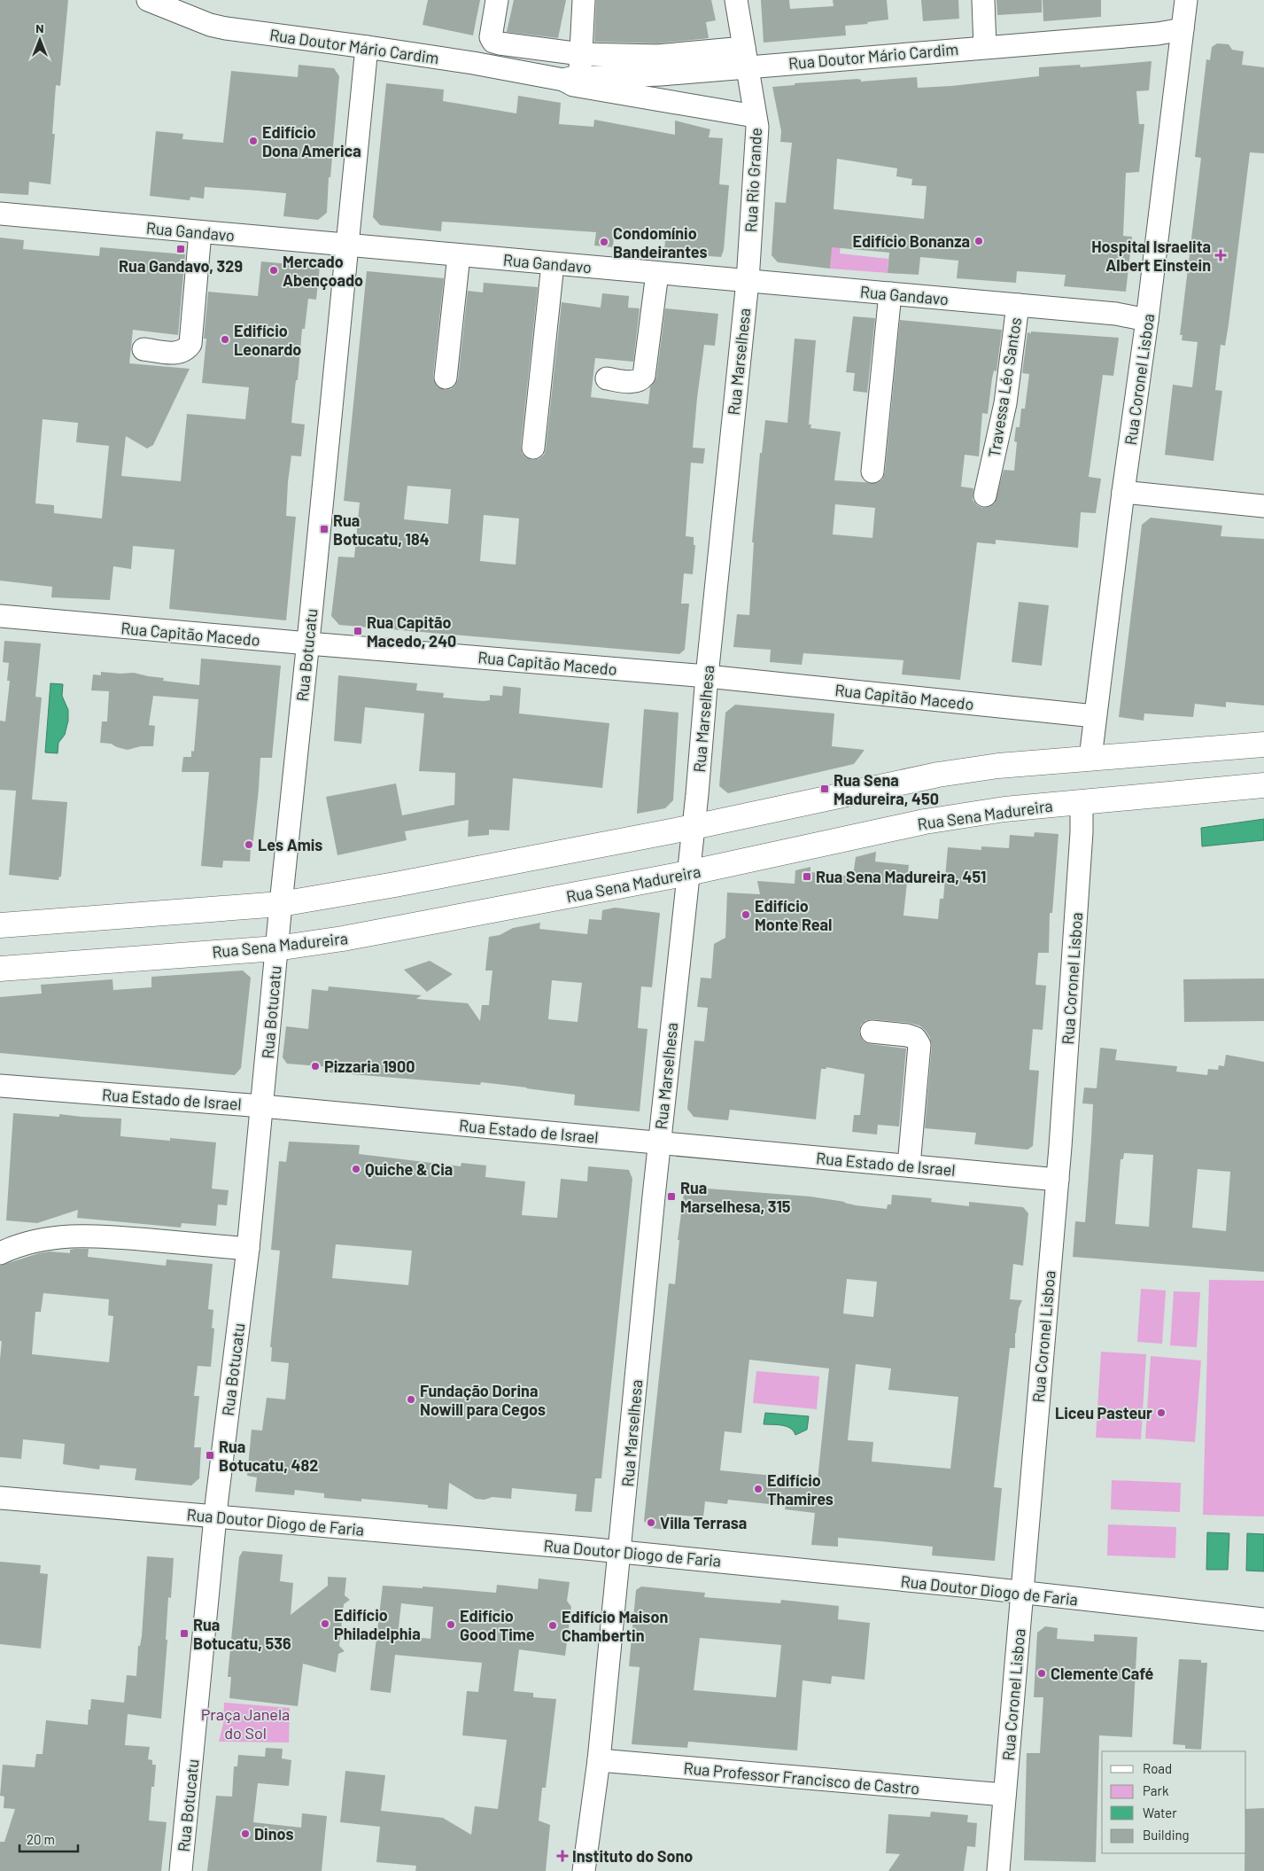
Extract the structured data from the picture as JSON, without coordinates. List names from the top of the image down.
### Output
{
  "streets": {
    "main road": ["Rua Sena Madureira"],
    "street": [
      "Rua Doutor Mário Cardim",
      "Rua Rio Grande",
      "Rua Gandavo",
      "Rua Marselhesa",
      "Rua Coronel Lisboa",
      "Travessa Léo Santos",
      "Rua Capitão Macedo",
      "Rua Botucatu",
      "Rua Estado de Israel",
      "Rua Doutor Diogo de Faria",
      "Rua Professor Francisco de Castro"
    ]
  },
  "crossings": [
    ["Rua Doutor Mário Cardim", "Rua Rio Grande"],
    ["Rua Doutor Mário Cardim", "Rua Coronel Lisboa"],
    ["Rua Doutor Mário Cardim", "Rua Botucatu"],
    ["Rua Rio Grande", "Rua Gandavo"],
    ["Rua Rio Grande", "Rua Marselhesa"],
    ["Rua Gandavo", "Rua Marselhesa"],
    ["Rua Gandavo", "Rua Coronel Lisboa"],
    ["Rua Gandavo", "Travessa Léo Santos"],
    ["Rua Gandavo", "Rua Botucatu"],
    ["Rua Marselhesa", "Rua Capitão Macedo"],
    ["Rua Marselhesa", "Rua Sena Madureira"],
    ["Rua Marselhesa", "Rua Estado de Israel"],
    ["Rua Marselhesa", "Rua Doutor Diogo de Faria"],
    ["Rua Marselhesa", "Rua Professor Francisco de Castro"],
    ["Rua Coronel Lisboa", "Rua Capitão Macedo"],
    ["Rua Coronel Lisboa", "Rua Sena Madureira"],
    ["Rua Coronel Lisboa", "Rua Estado de Israel"],
    ["Rua Coronel Lisboa", "Rua Doutor Diogo de Faria"],
    ["Rua Coronel Lisboa", "Rua Professor Francisco de Castro"],
    ["Rua Capitão Macedo", "Rua Botucatu"],
    ["Rua Botucatu", "Rua Sena Madureira"],
    ["Rua Botucatu", "Rua Estado de Israel"],
    ["Rua Botucatu", "Rua Doutor Diogo de Faria"]
  ],
  "parks": ["Praça Janela do Sol"],
  "places": {
    "other": [
      "Edifício Dona America",
      "Edifício Bonanza",
      "Condomínio Bandeirantes",
      "Mercado Abençoado",
      "Edifício Leonardo",
      "Les Amis",
      "Edifício Monte Real",
      "Pizzaria 1900",
      "Quiche & Cia",
      "Fundação Dorina Nowill para Cegos",
      "Liceu Pasteur",
      "Edifício Thamires",
      "Villa Terrasa",
      "Edifício Philadelphia",
      "Edifício Good Time",
      "Edifício Maison Chambertin",
      "Clemente Café",
      "Dinos"
    ],
    "transit": [
      "Rua Gandavo, 329",
      "Rua Botucatu, 184",
      "Rua Capitão Macedo, 240",
      "Rua Sena Madureira, 450",
      "Rua Sena Madureira, 451",
      "Rua Marselhesa, 315",
      "Rua Botucatu, 482",
      "Rua Botucatu, 536"
    ],
    "health": ["Hospital Israelita Albert Einstein", "Instituto do Sono"]
  },
  "legend": [
    "Road",
    "Park",
    "Water",
    "Building"
  ],
  "scale_bar": "20 m",
  "north": "top"
}
